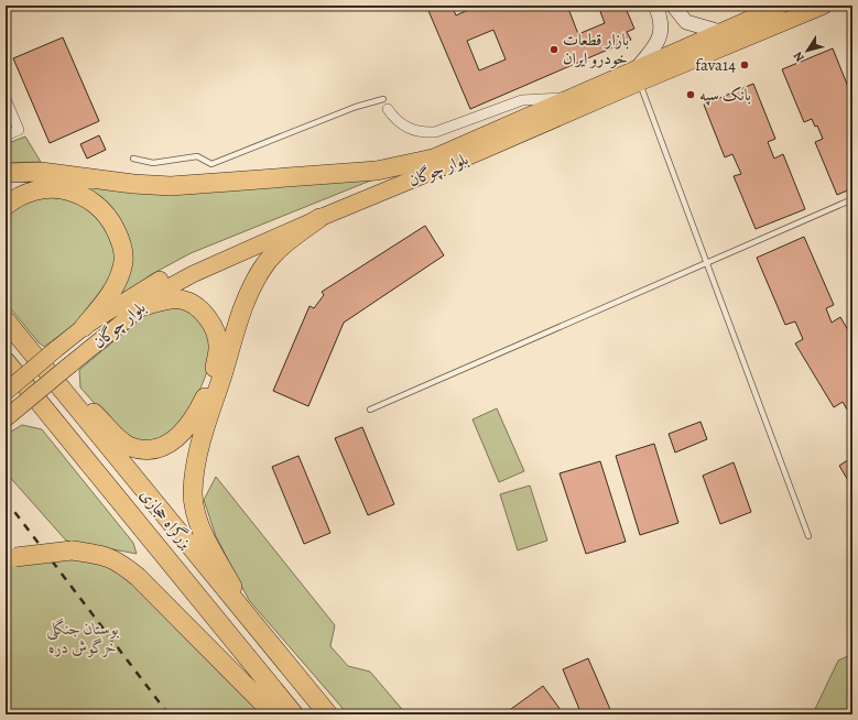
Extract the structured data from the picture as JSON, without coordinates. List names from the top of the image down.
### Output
{
  "streets": {
    "highway": ["بزرگراه حجازی"],
    "main road": ["بلوار چوگان"]
  },
  "parks": ["بوستان جنگلی خرگوش دره"],
  "places": ["بازار قطعات خودرو ایران", "fava14", "بانک سپه"],
  "north": "bottom left"
}
